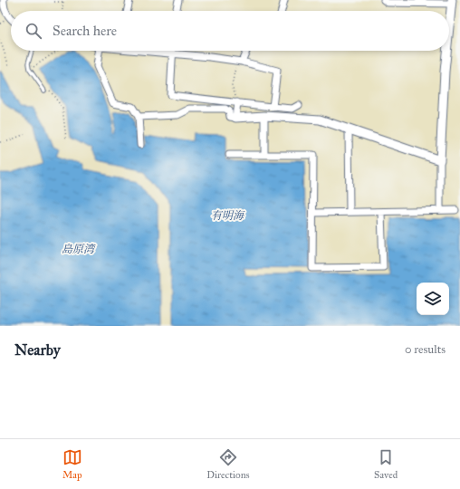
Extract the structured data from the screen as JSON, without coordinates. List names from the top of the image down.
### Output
{
  "water": ["有明海", "島原湾"],
  "page": {
    "search": "Search here",
    "heading": ["Nearby", "0 results"],
    "nav": ["Map", "Directions", "Saved"]
  }
}
